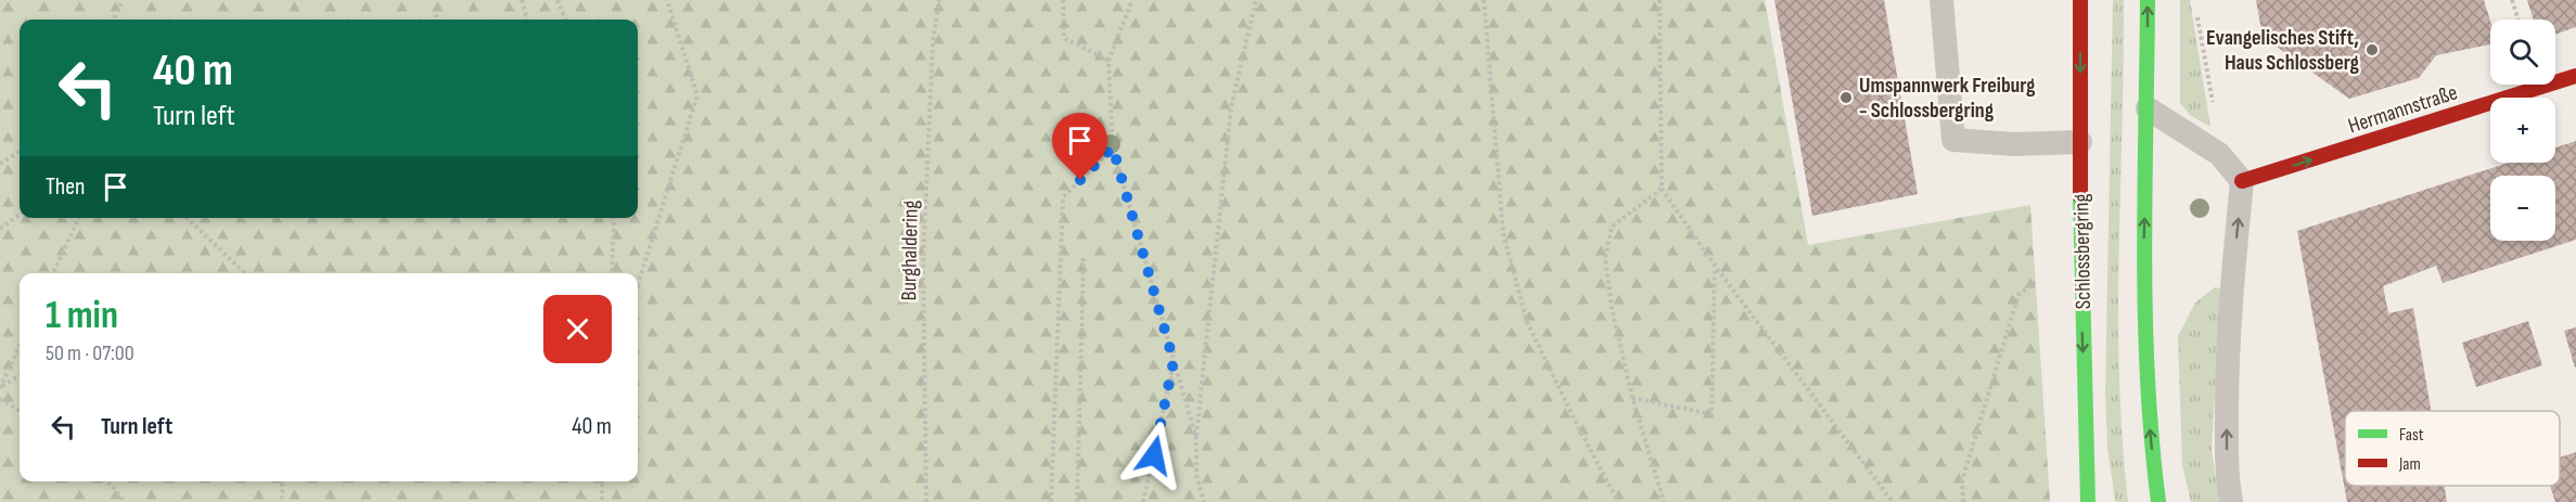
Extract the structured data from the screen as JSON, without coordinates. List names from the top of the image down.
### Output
{
  "streets": {
    "main road": ["Hermannstraße", "Schlossbergring"],
    "path": ["Burghaldering"]
  },
  "one_way": ["Hermannstraße"],
  "places": ["Evangelisches Stift, Haus Schlossberg", "Umspannwerk Freiburg - Schlossbergring"],
  "legend": ["Fast", "Jam"],
  "page": {
    "map_buttons": ["+", "−"],
    "turn": ["40 m", "Turn left"],
    "then": "Then",
    "heading": ["1 min", "50 m · 07:00"],
    "list": [
      {
        "name": "Turn left",
        "value": "40 m"
      }
    ]
  }
}
